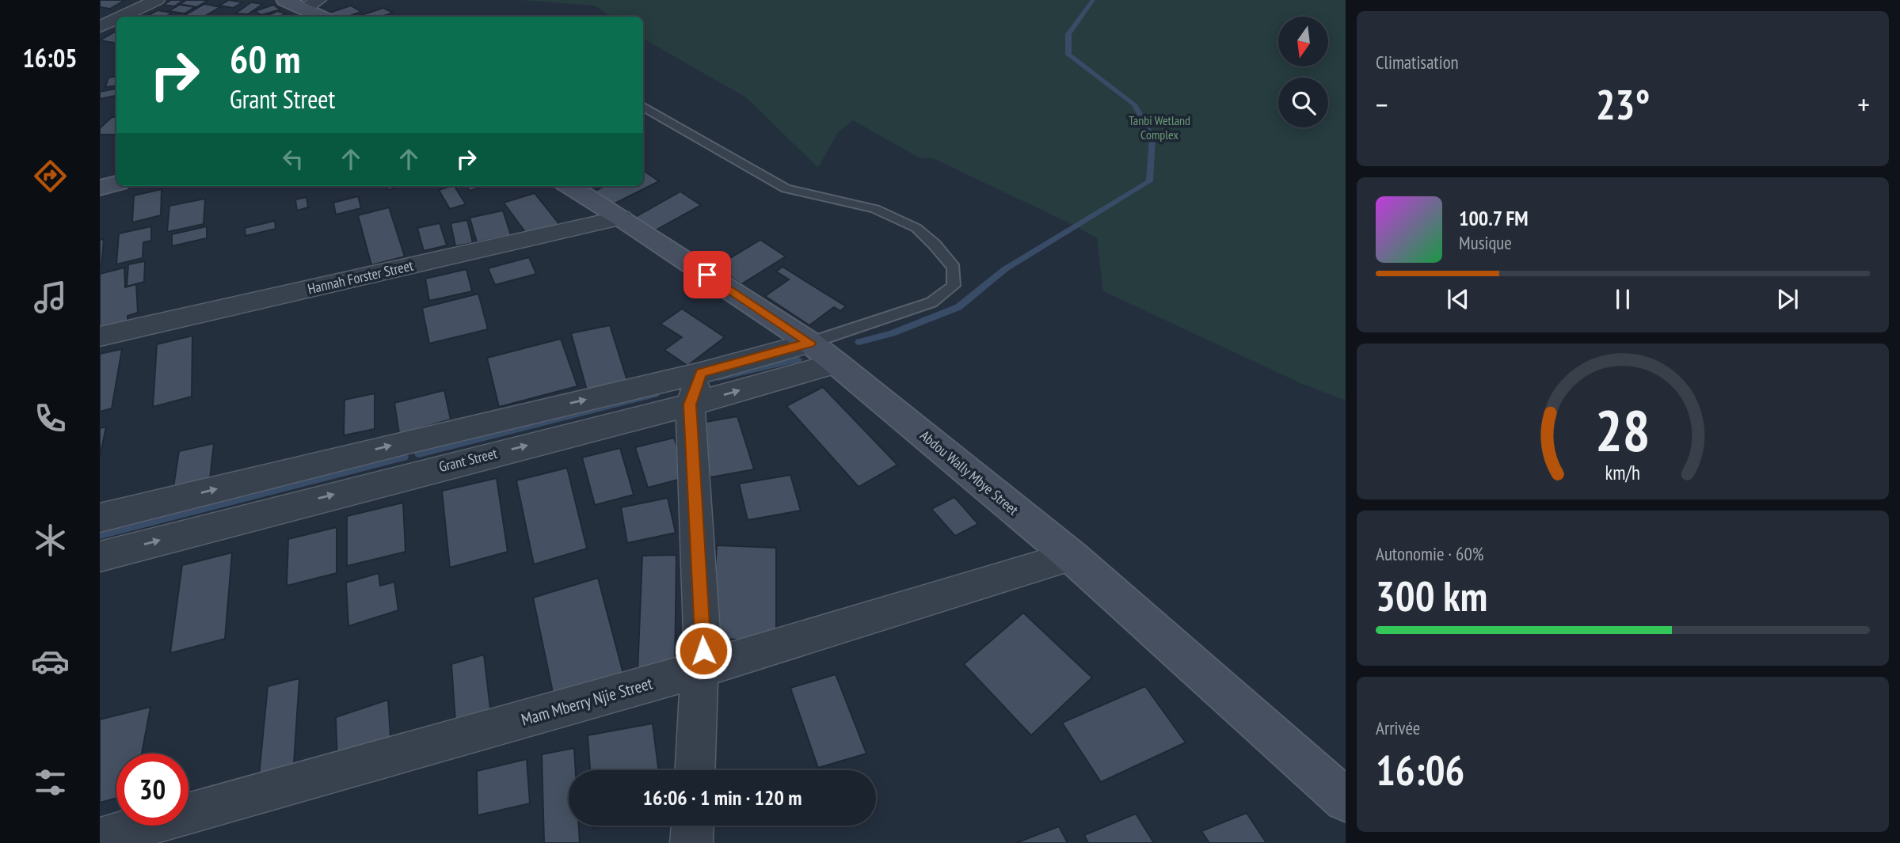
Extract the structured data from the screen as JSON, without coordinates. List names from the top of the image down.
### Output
{
  "streets": {
    "street": [
      "Hannah Forster Street",
      "Grant Street",
      "Abdou Wally Mbye Street",
      "Mam Mberry Njie Street"
    ]
  },
  "crossings": [
    ["Hannah Forster Street", "Abdou Wally Mbye Street"],
    ["Grant Street", "Abdou Wally Mbye Street"],
    ["Abdou Wally Mbye Street", "Mam Mberry Njie Street"]
  ],
  "parks": ["Tanbi Wetland Complex"],
  "north": "bottom",
  "page": {
    "tabs": "16:05",
    "tile": [
      "Climatisation",
      ["Autonomie · 60%", "300 km"],
      ["Arrivée", "16:06"]
    ],
    "turn": ["60 m", "Grant Street"],
    "heat": ["−", "23°", "+"],
    "song": ["100.7 FM", "Musique"],
    "limit": "30",
    "trip": "16:06 · 1 min · 120 m",
    "gauge": ["28", "km/h"]
  }
}
